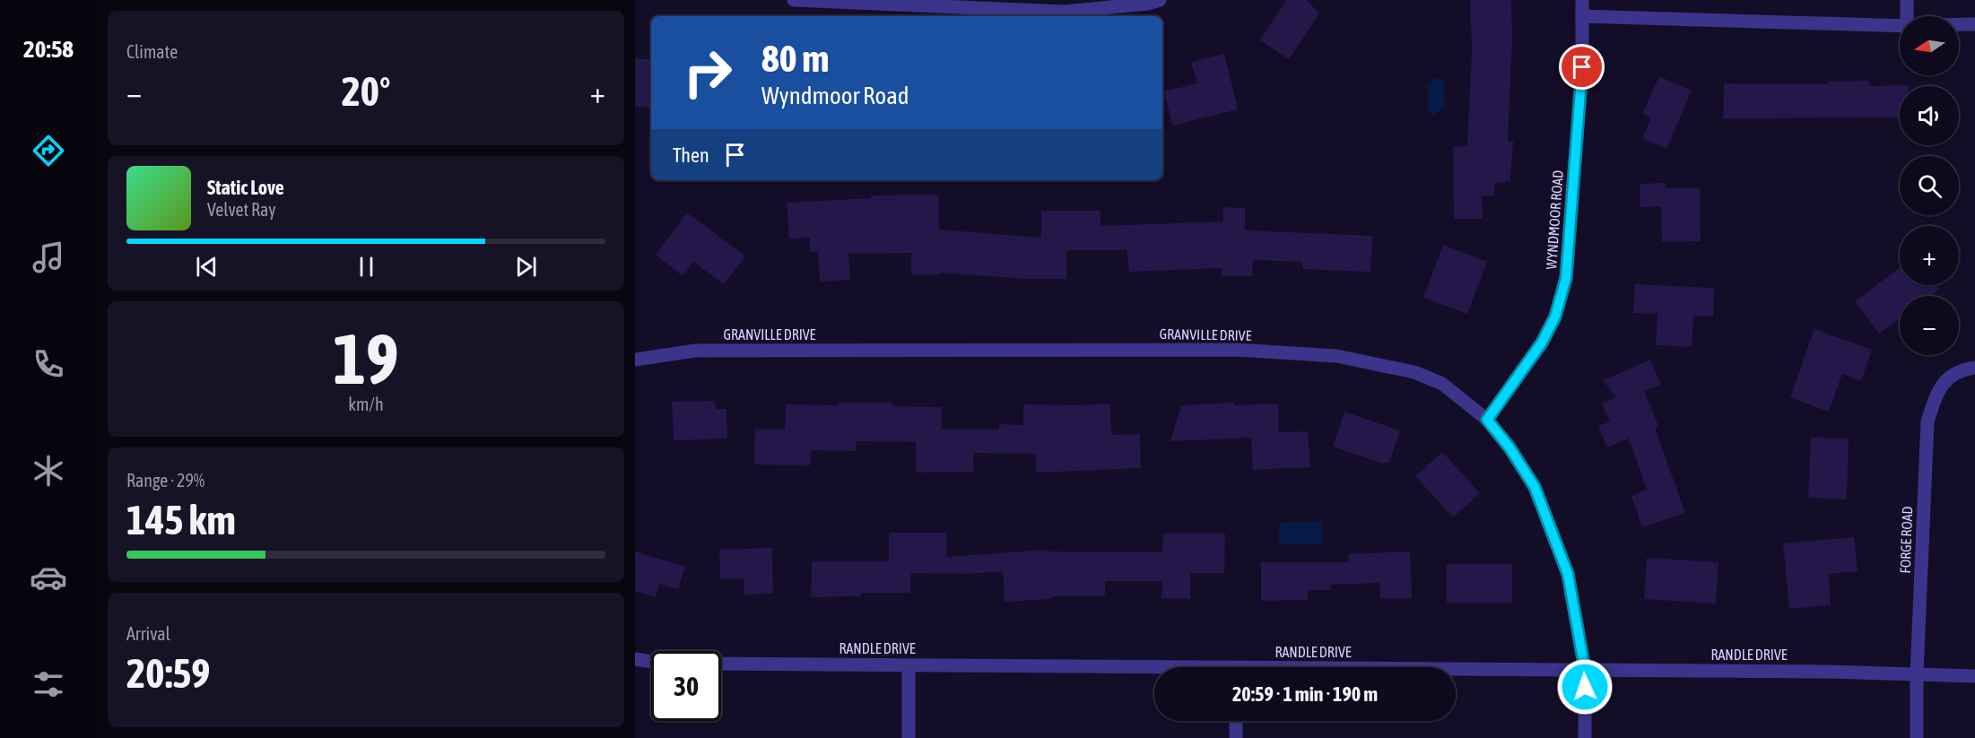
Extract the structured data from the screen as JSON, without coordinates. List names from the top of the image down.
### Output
{
  "streets": {
    "street": [
      "WYNDMOOR ROAD",
      "GRANVILLE DRIVE",
      "FORGE ROAD",
      "RANDLE DRIVE"
    ]
  },
  "crossings": [
    ["WYNDMOOR ROAD", "GRANVILLE DRIVE"],
    ["GRANVILLE DRIVE", "RANDLE DRIVE"],
    ["FORGE ROAD", "RANDLE DRIVE"]
  ],
  "north": "left",
  "page": {
    "tabs": "20:58",
    "tile": [
      "Climate",
      ["19", "km/h"],
      ["Range · 29%", "145 km"],
      ["Arrival", "20:59"]
    ],
    "map_buttons": ["+", "−"],
    "turn": ["80 m", "Wyndmoor Road"],
    "heat": ["−", "20°", "+"],
    "then": "Then",
    "song": ["Static Love", "Velvet Ray"],
    "limit": "30",
    "trip": "20:59 · 1 min · 190 m"
  }
}
